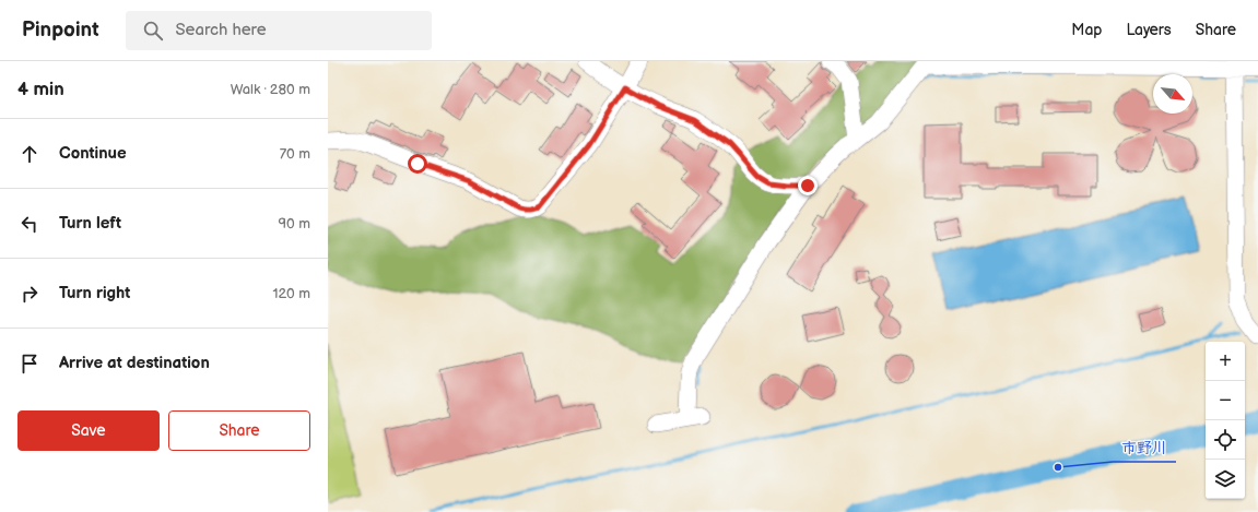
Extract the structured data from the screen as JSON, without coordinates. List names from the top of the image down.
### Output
{
  "places": ["市野川"],
  "north": "bottom right",
  "page": {
    "header": "Pinpoint",
    "search": "Search here",
    "nav": ["Map", "Layers", "Share"],
    "heading": ["4 min", "Walk · 280 m"],
    "list": [
      ["Continue", "70 m"],
      ["Turn left", "90 m"],
      ["Turn right", "120 m"],
      "Arrive at destination"
    ],
    "map_buttons": ["+", "−"],
    "buttons": ["Save", "Share"]
  }
}
